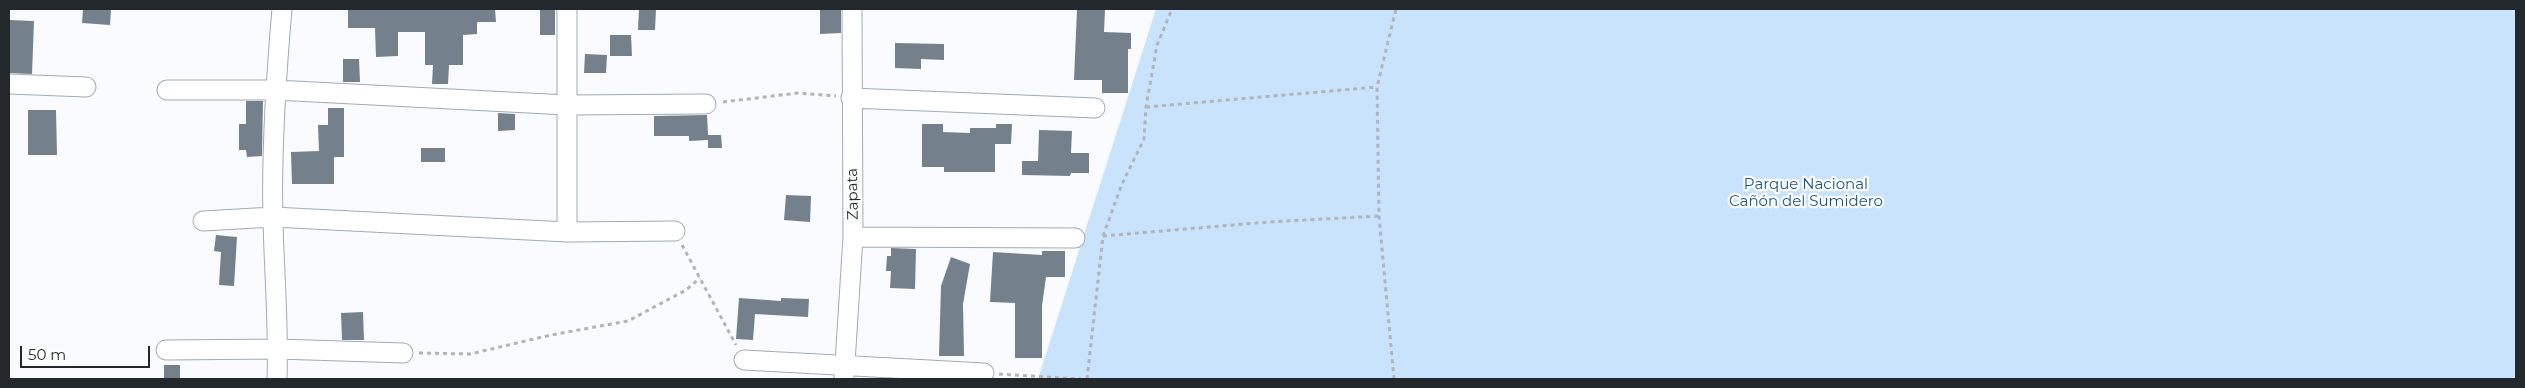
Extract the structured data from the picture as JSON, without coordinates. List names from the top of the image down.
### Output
{
  "streets": {
    "street": ["Zapata"]
  },
  "parks": ["Parque Nacional Cañón del Sumidero"],
  "scale_bar": "50 m"
}
